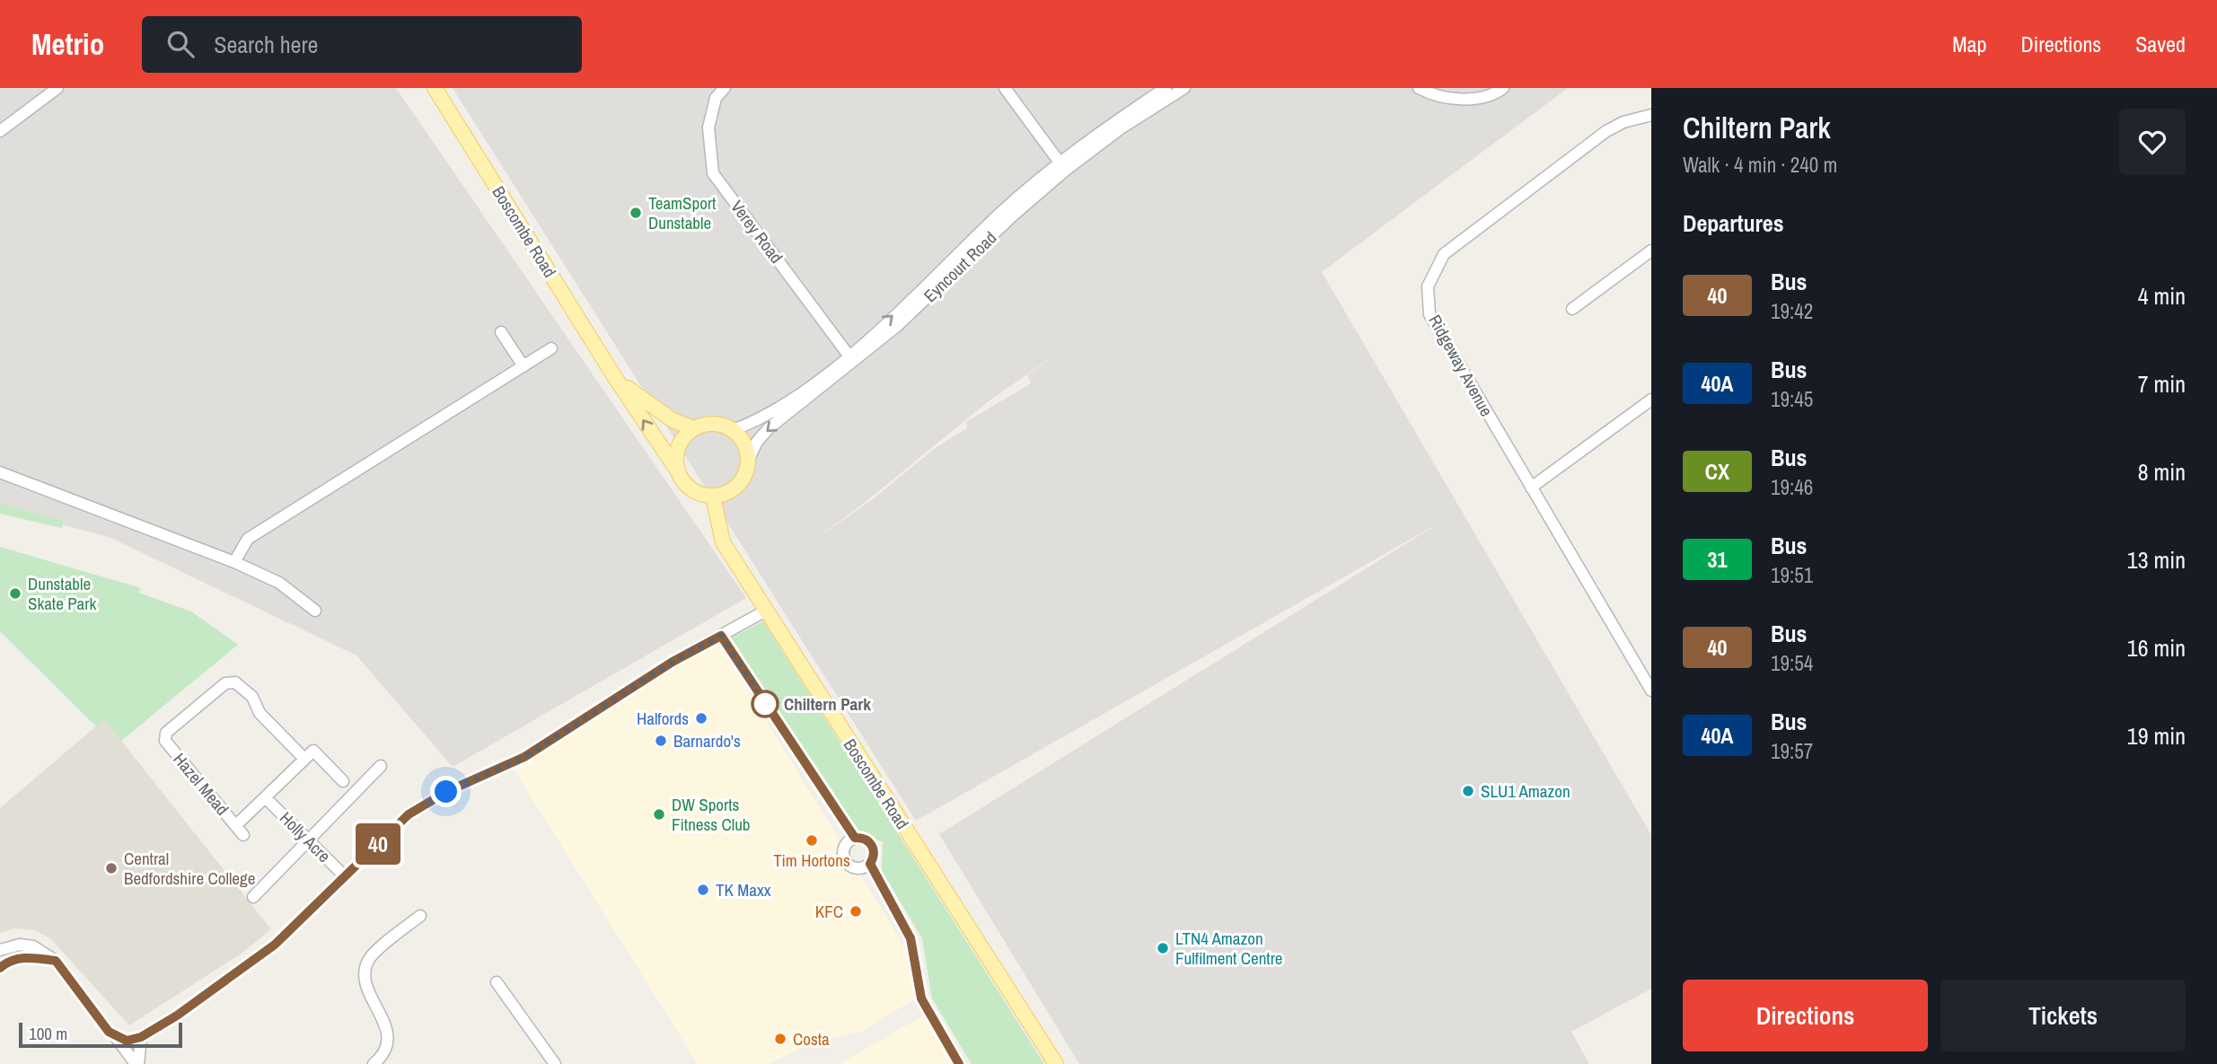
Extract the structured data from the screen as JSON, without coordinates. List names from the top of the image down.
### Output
{
  "streets": {
    "main road": ["Boscombe Road"],
    "street": [
      "Verey Road",
      "Eyncourt Road",
      "Ridgeway Avenue",
      "Hazel Mead",
      "Holly Acre"
    ]
  },
  "crossings": [
    ["Boscombe Road", "Eyncourt Road"],
    ["Verey Road", "Eyncourt Road"]
  ],
  "places": [
    "TeamSport Dunstable",
    "Dunstable Skate Park",
    "Chiltern Park",
    "Halfords",
    "Barnardo's",
    "SLU1 Amazon",
    "DW Sports Fitness Club",
    "Tim Hortons",
    "Central Bedfordshire College",
    "TK Maxx",
    "KFC",
    "LTN4 Amazon Fulfilment Centre",
    "Costa"
  ],
  "lines": ["bus line 40"],
  "scale_bar": "100 m",
  "page": {
    "header": "Metrio",
    "search": "Search here",
    "nav": ["Map", "Directions", "Saved"],
    "on_map": "40",
    "heading": [
      ["Chiltern Park", "Walk · 4 min · 240 m"],
      "Departures"
    ],
    "list": [
      {
        "mark": "40",
        "name": "Bus",
        "note": "19:42",
        "value": "4 min"
      },
      {
        "mark": "40A",
        "name": "Bus",
        "note": "19:45",
        "value": "7 min"
      },
      {
        "mark": "CX",
        "name": "Bus",
        "note": "19:46",
        "value": "8 min"
      },
      {
        "mark": "31",
        "name": "Bus",
        "note": "19:51",
        "value": "13 min"
      },
      {
        "mark": "40",
        "name": "Bus",
        "note": "19:54",
        "value": "16 min"
      },
      {
        "mark": "40A",
        "name": "Bus",
        "note": "19:57",
        "value": "19 min"
      }
    ],
    "buttons": ["Directions", "Tickets"],
    "scale": "100 m"
  }
}
